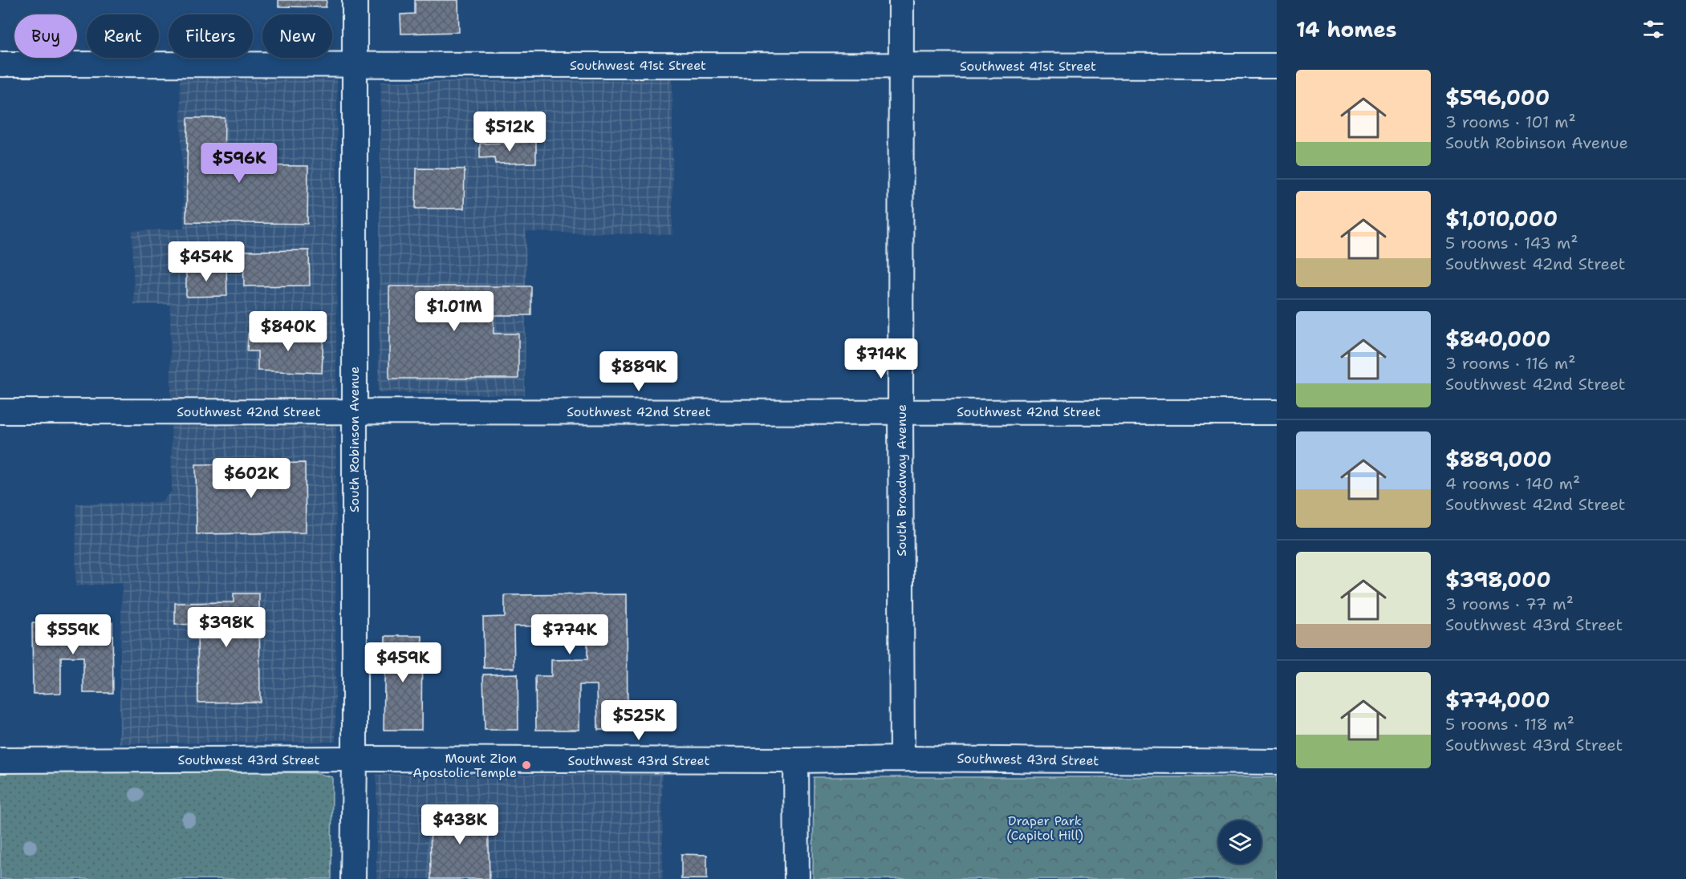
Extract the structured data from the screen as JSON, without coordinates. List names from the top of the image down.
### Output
{
  "streets": {
    "street": [
      "Southwest 41st Street",
      "Southwest 42nd Street",
      "South Robinson Avenue",
      "South Broadway Avenue",
      "Southwest 43rd Street"
    ]
  },
  "crossings": [
    ["Southwest 41st Street", "South Robinson Avenue"],
    ["Southwest 41st Street", "South Broadway Avenue"],
    ["Southwest 42nd Street", "South Robinson Avenue"],
    ["Southwest 42nd Street", "South Broadway Avenue"],
    ["South Robinson Avenue", "Southwest 43rd Street"],
    ["South Broadway Avenue", "Southwest 43rd Street"]
  ],
  "parks": ["Draper Park (Capitol Hill)"],
  "places": ["Mount Zion Apostolic Temple"],
  "page": {
    "heading": "14 homes",
    "chip": [
      "Buy",
      "Rent",
      "Filters",
      "New"
    ],
    "list": [
      {
        "name": "$596,000",
        "note": "3 rooms · 101 m² · South Robinson Avenue"
      },
      {
        "name": "$1,010,000",
        "note": "5 rooms · 143 m² · Southwest 42nd Street"
      },
      {
        "name": "$840,000",
        "note": "3 rooms · 116 m² · Southwest 42nd Street"
      },
      {
        "name": "$889,000",
        "note": "4 rooms · 140 m² · Southwest 42nd Street"
      },
      {
        "name": "$398,000",
        "note": "3 rooms · 77 m² · Southwest 43rd Street"
      },
      {
        "name": "$774,000",
        "note": "5 rooms · 118 m² · Southwest 43rd Street"
      }
    ],
    "price": [
      "$512K",
      "$596K",
      "$454K",
      "$1.01M",
      "$840K",
      "$714K",
      "$889K",
      "$602K",
      "$398K",
      "$559K",
      "$774K",
      "$459K",
      "$525K",
      "$438K"
    ]
  }
}
